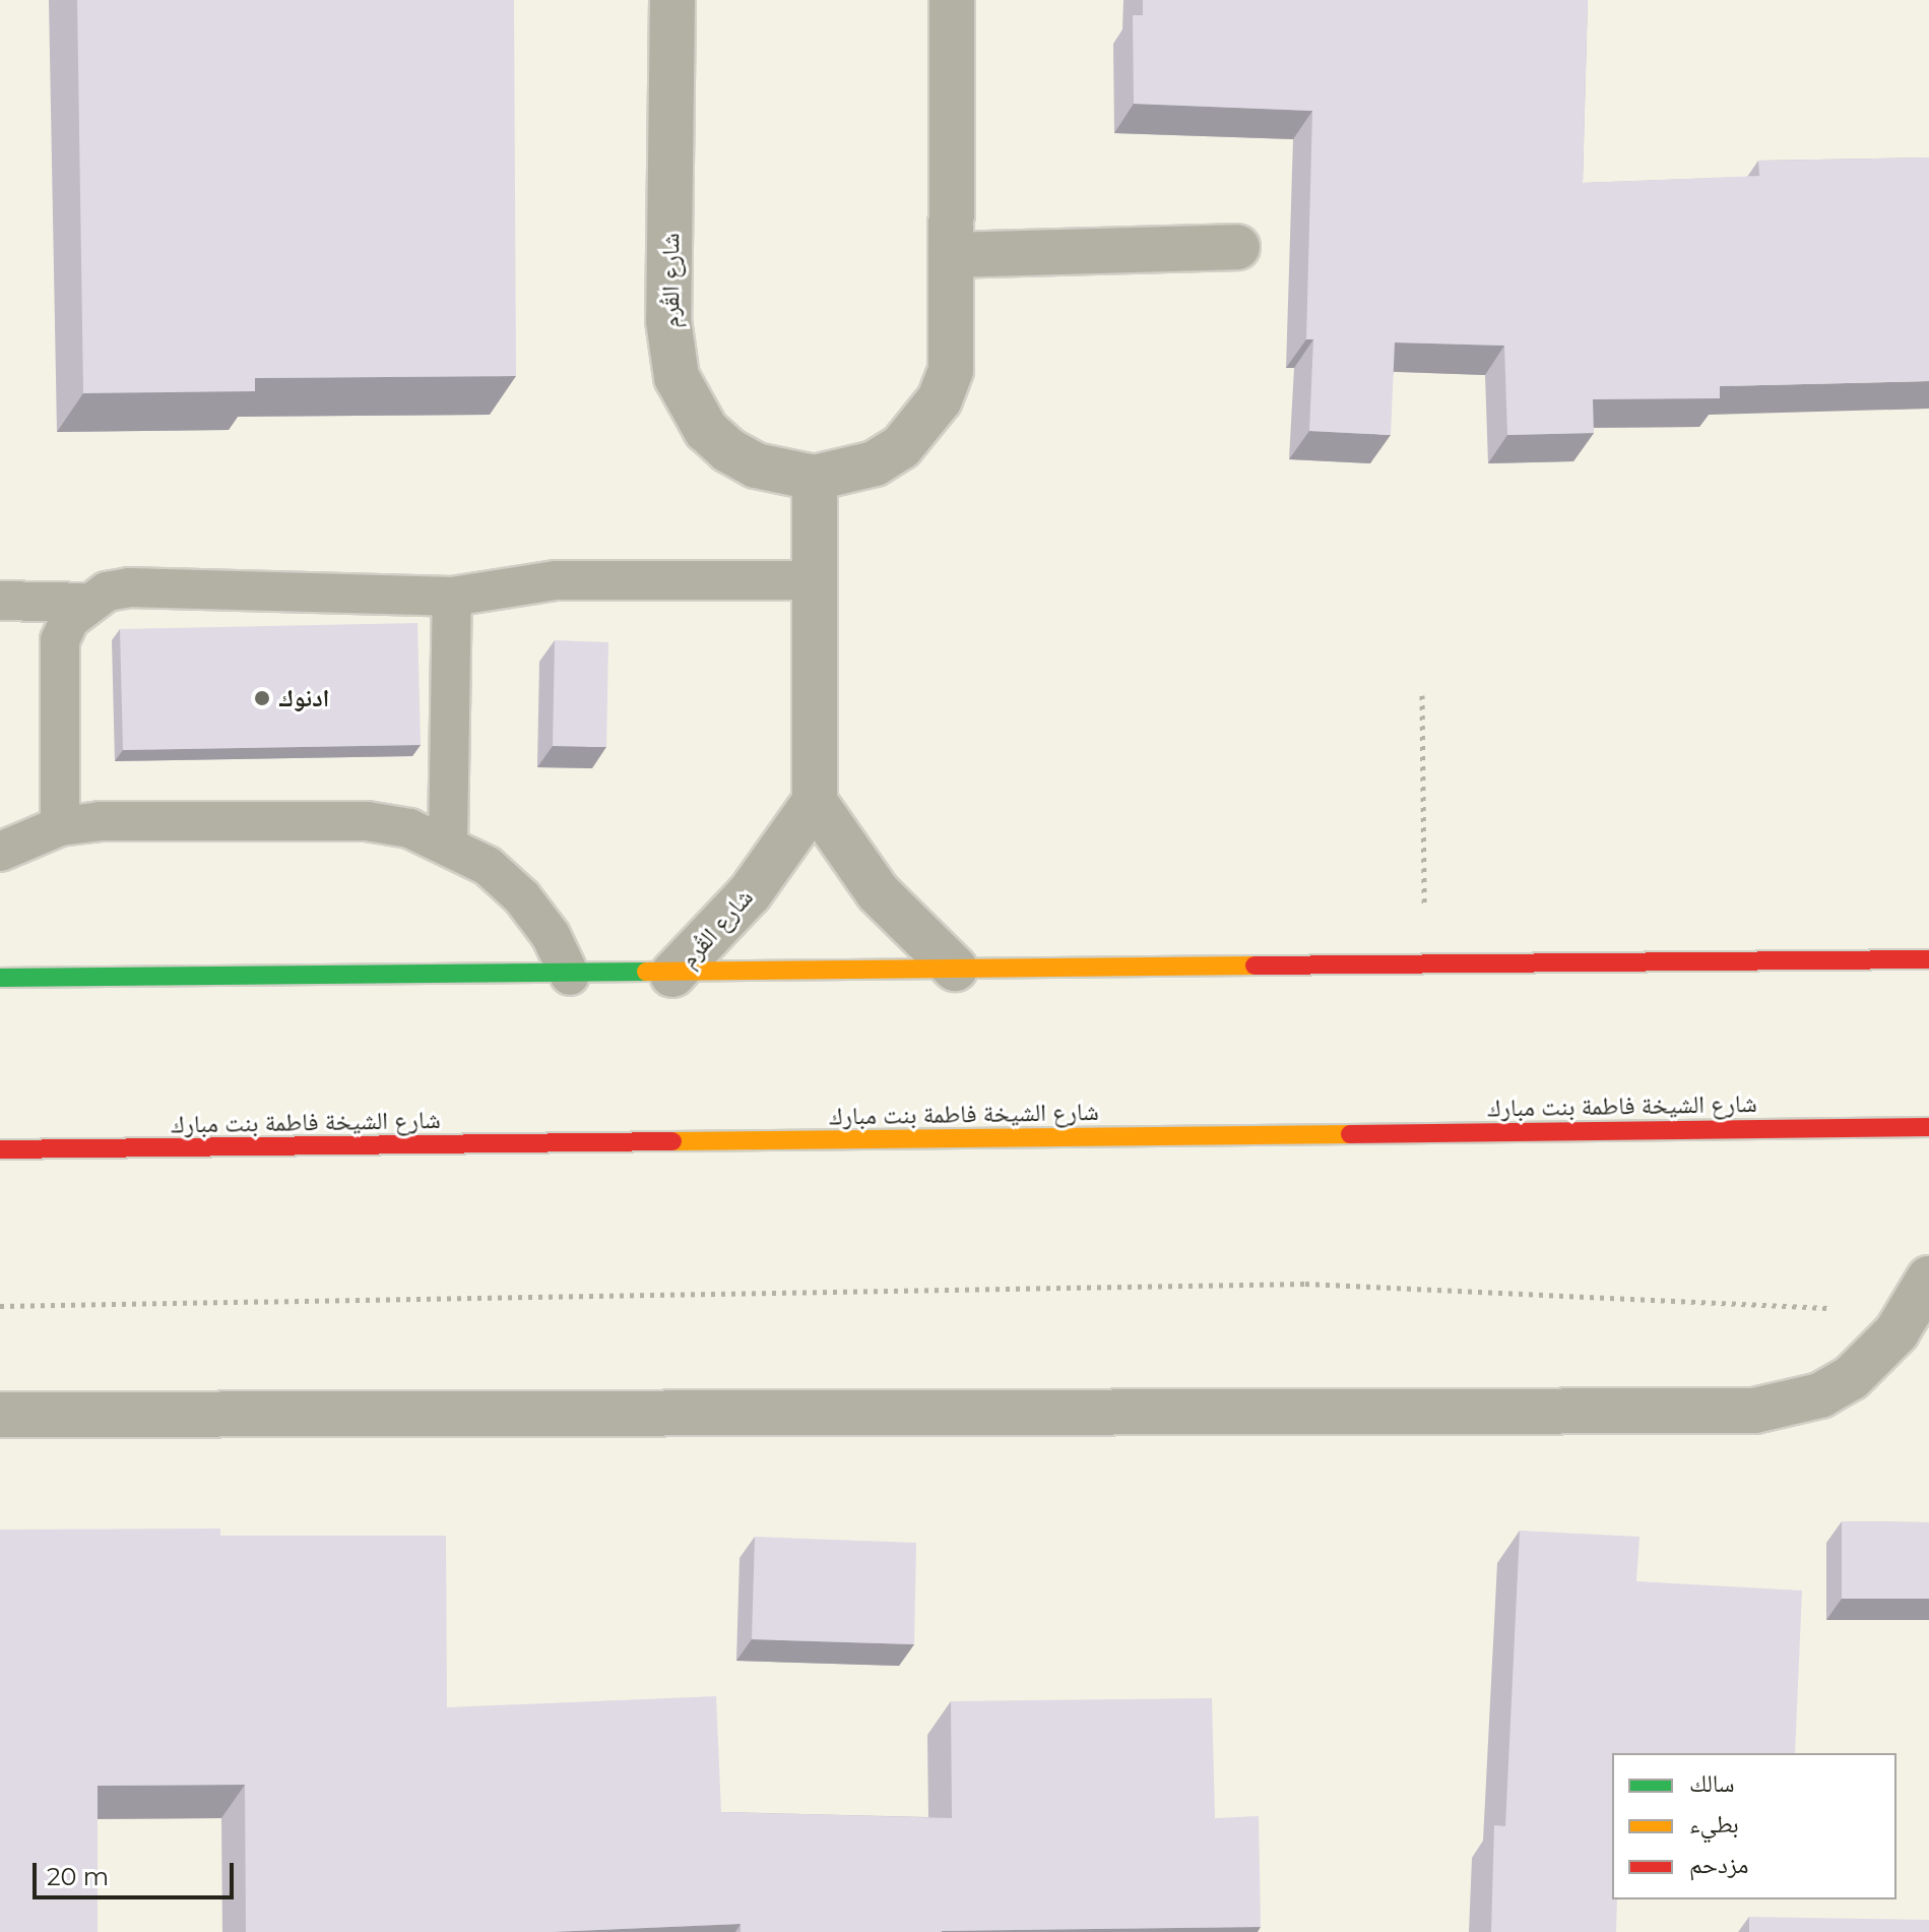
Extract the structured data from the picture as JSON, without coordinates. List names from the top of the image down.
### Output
{
  "streets": {
    "main road": ["شارع الشيخة فاطمة بنت مبارك"],
    "street": ["شارع القُرم"]
  },
  "places": ["ادنوك"],
  "legend": ["سالك", "بطيء", "مزدحم"],
  "scale_bar": "20 m"
}
